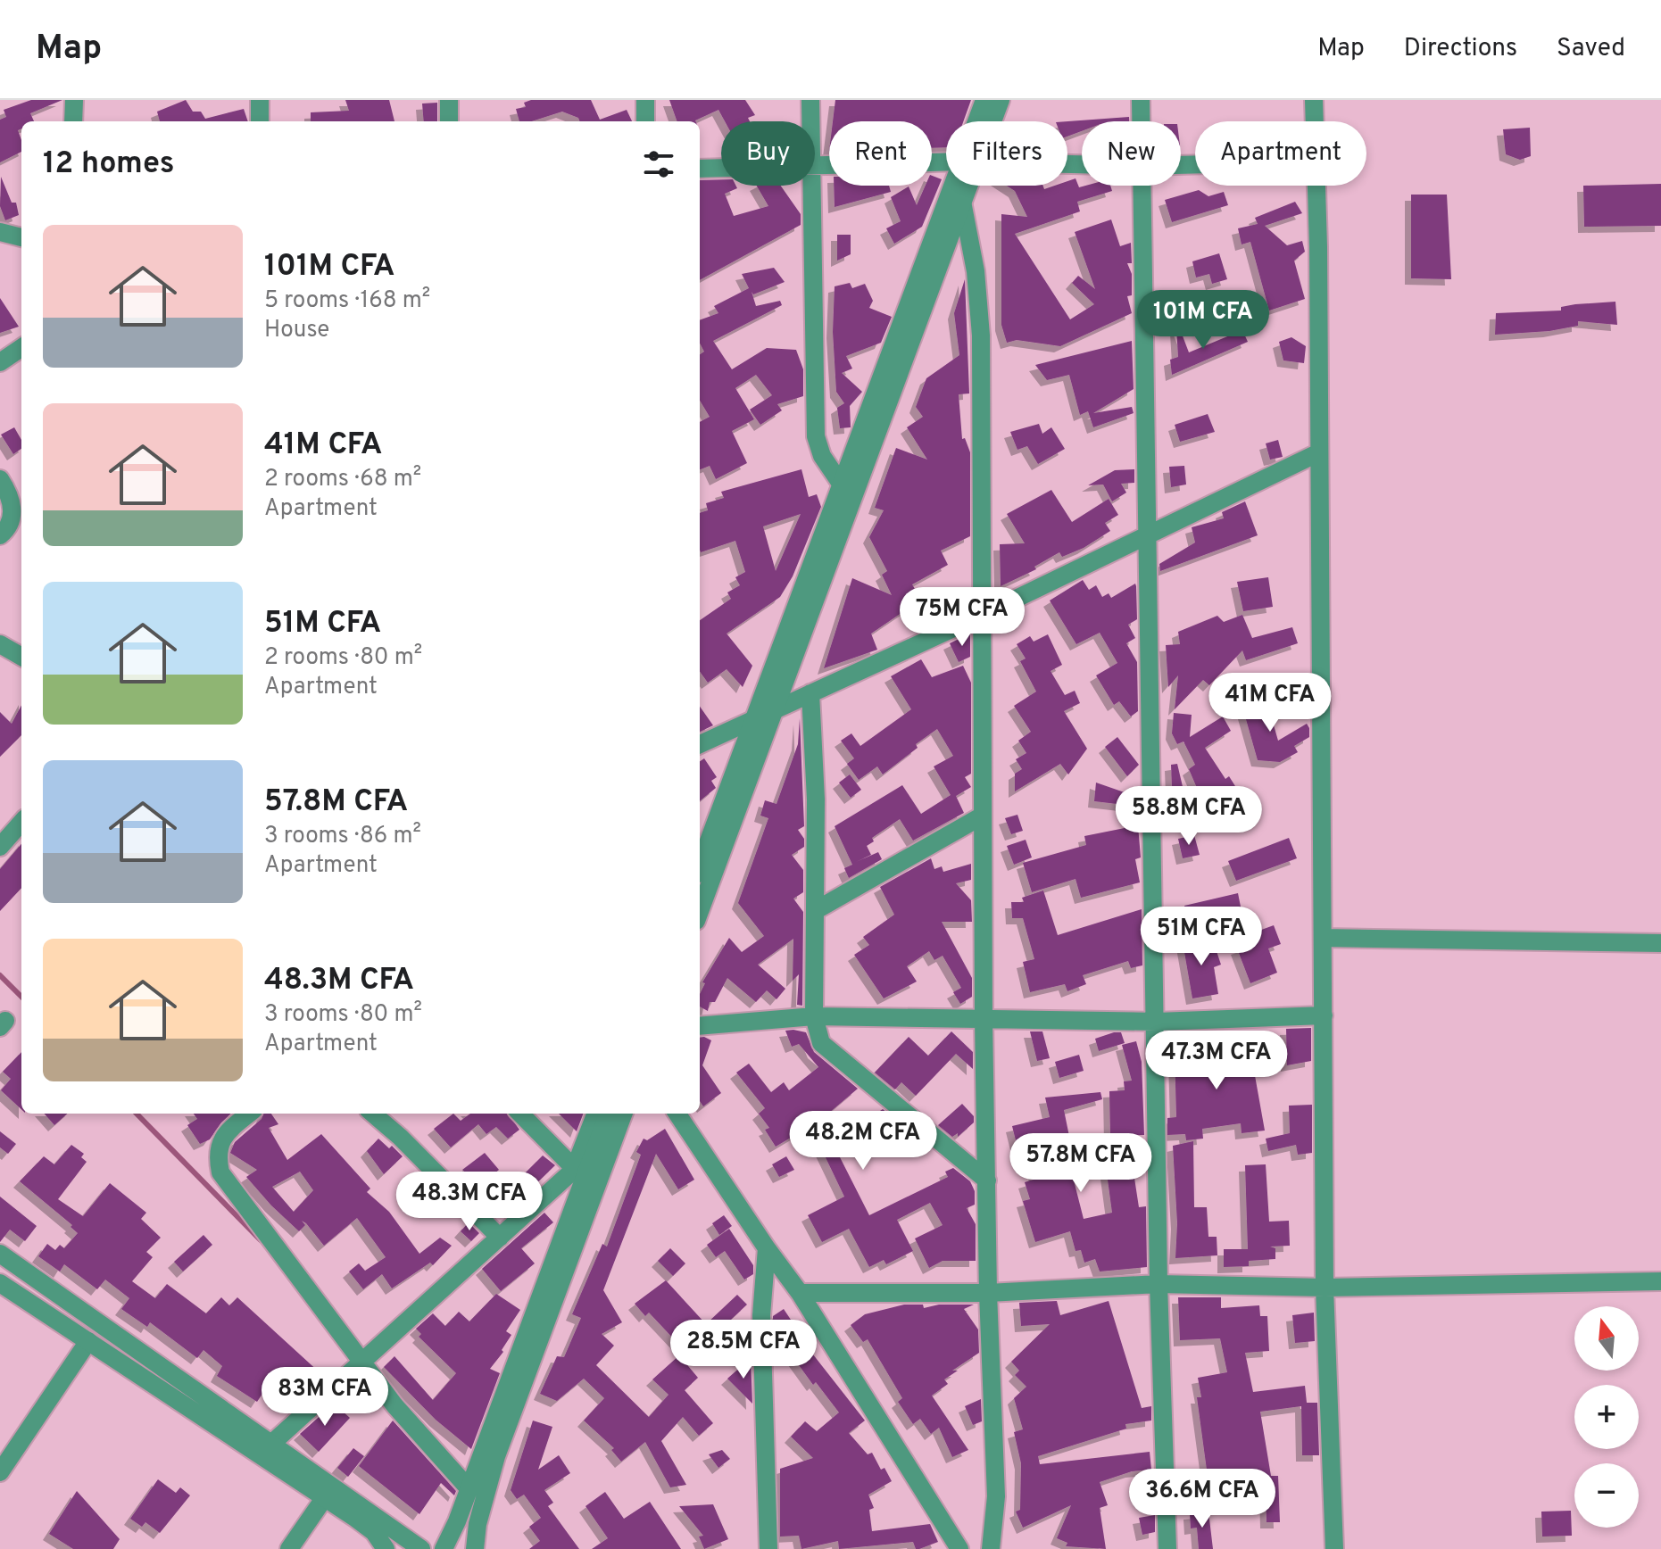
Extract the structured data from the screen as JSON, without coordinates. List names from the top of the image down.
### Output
{
  "north": "top",
  "page": {
    "header": "Map",
    "nav": ["Map", "Directions", "Saved"],
    "chip": [
      "Buy",
      "Rent",
      "Filters",
      "New",
      "Apartment"
    ],
    "heading": "12 homes",
    "list": [
      {
        "name": "101M CFA",
        "note": "5 rooms · 168 m² · House"
      },
      {
        "name": "41M CFA",
        "note": "2 rooms · 68 m² · Apartment"
      },
      {
        "name": "51M CFA",
        "note": "2 rooms · 80 m² · Apartment"
      },
      {
        "name": "57.8M CFA",
        "note": "3 rooms · 86 m² · Apartment"
      },
      {
        "name": "48.3M CFA",
        "note": "3 rooms · 80 m² · Apartment"
      }
    ],
    "price": [
      "101M CFA",
      "75M CFA",
      "41M CFA",
      "58.8M CFA",
      "51M CFA",
      "47.3M CFA",
      "48.2M CFA",
      "57.8M CFA",
      "48.3M CFA",
      "28.5M CFA",
      "83M CFA",
      "36.6M CFA"
    ],
    "map_buttons": ["+", "−"]
  }
}
